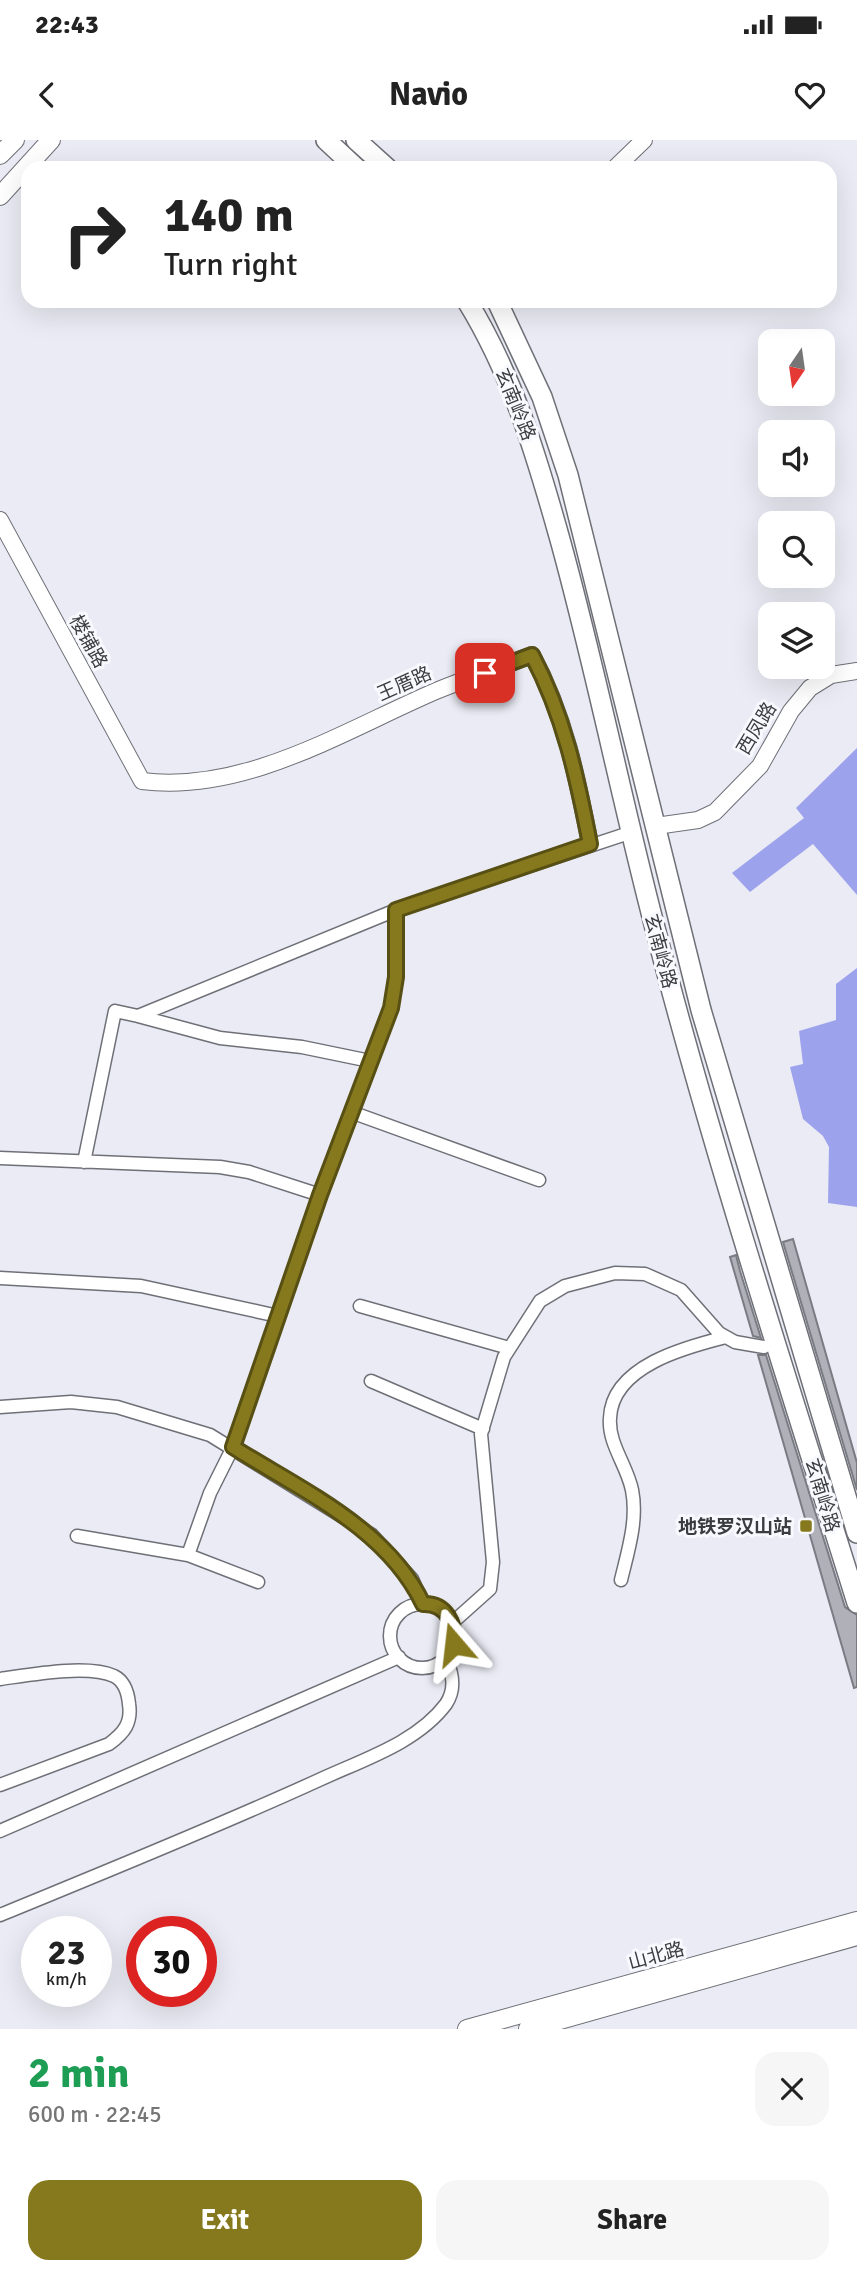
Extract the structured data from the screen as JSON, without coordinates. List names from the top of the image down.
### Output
{
  "streets": {
    "main road": ["玄南岭路", "山北路"],
    "street": ["楼铺路", "王厝路", "西凤路"]
  },
  "crossings": [
    ["玄南岭路", "西凤路"],
    ["楼铺路", "王厝路"]
  ],
  "places": {
    "transit": ["地铁罗汉山站"]
  },
  "north": "bottom",
  "page": {
    "status": "22:43",
    "header": "Navio",
    "turn": ["140 m", "Turn right"],
    "speed": "23 km/h",
    "limit": "30",
    "heading": ["2 min", "600 m · 22:45"],
    "buttons": ["Exit", "Share"]
  }
}
